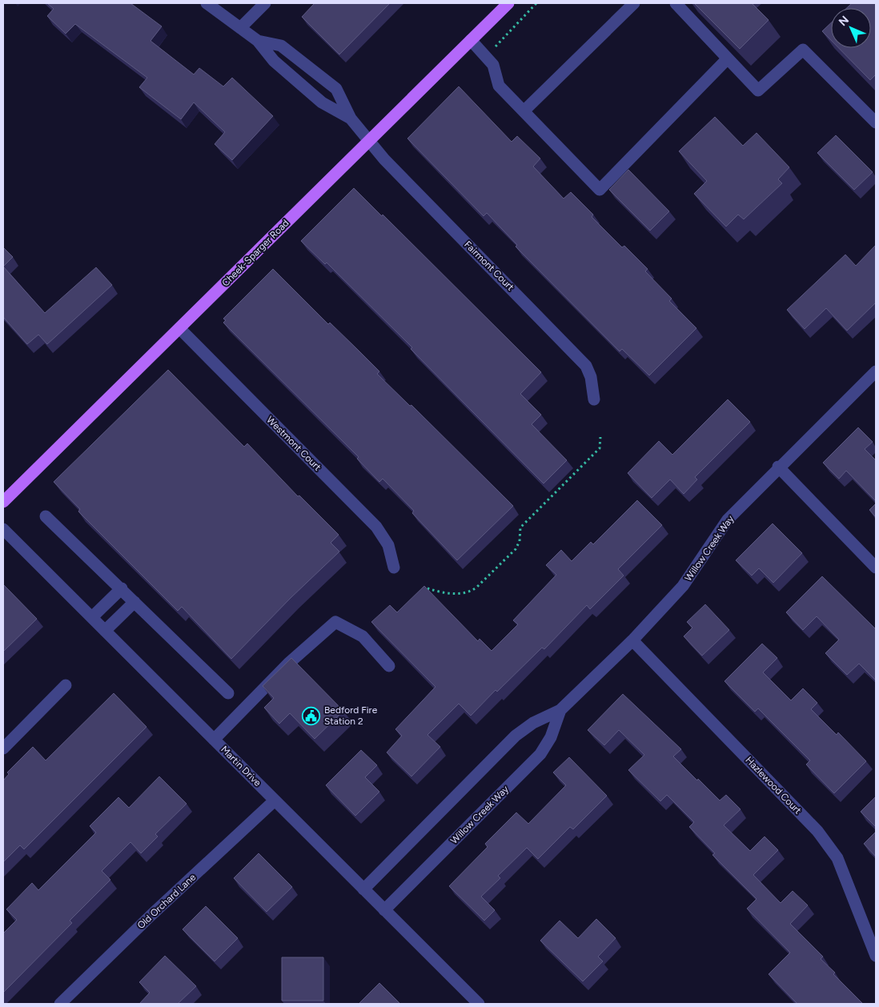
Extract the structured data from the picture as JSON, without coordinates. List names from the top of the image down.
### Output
{
  "streets": {
    "main road": ["Cheek-Sparger Road"],
    "street": [
      "Fairmont Court",
      "Westmont Court",
      "Willow Creek Way",
      "Martin Drive",
      "Hazlewood Court",
      "Old Orchard Lane"
    ]
  },
  "crossings": [
    ["Cheek-Sparger Road", "Fairmont Court"],
    ["Cheek-Sparger Road", "Westmont Court"],
    ["Willow Creek Way", "Martin Drive"],
    ["Willow Creek Way", "Hazlewood Court"],
    ["Martin Drive", "Old Orchard Lane"]
  ],
  "places": {
    "public building": ["Bedford Fire Station 2"]
  },
  "north": "top left"
}
